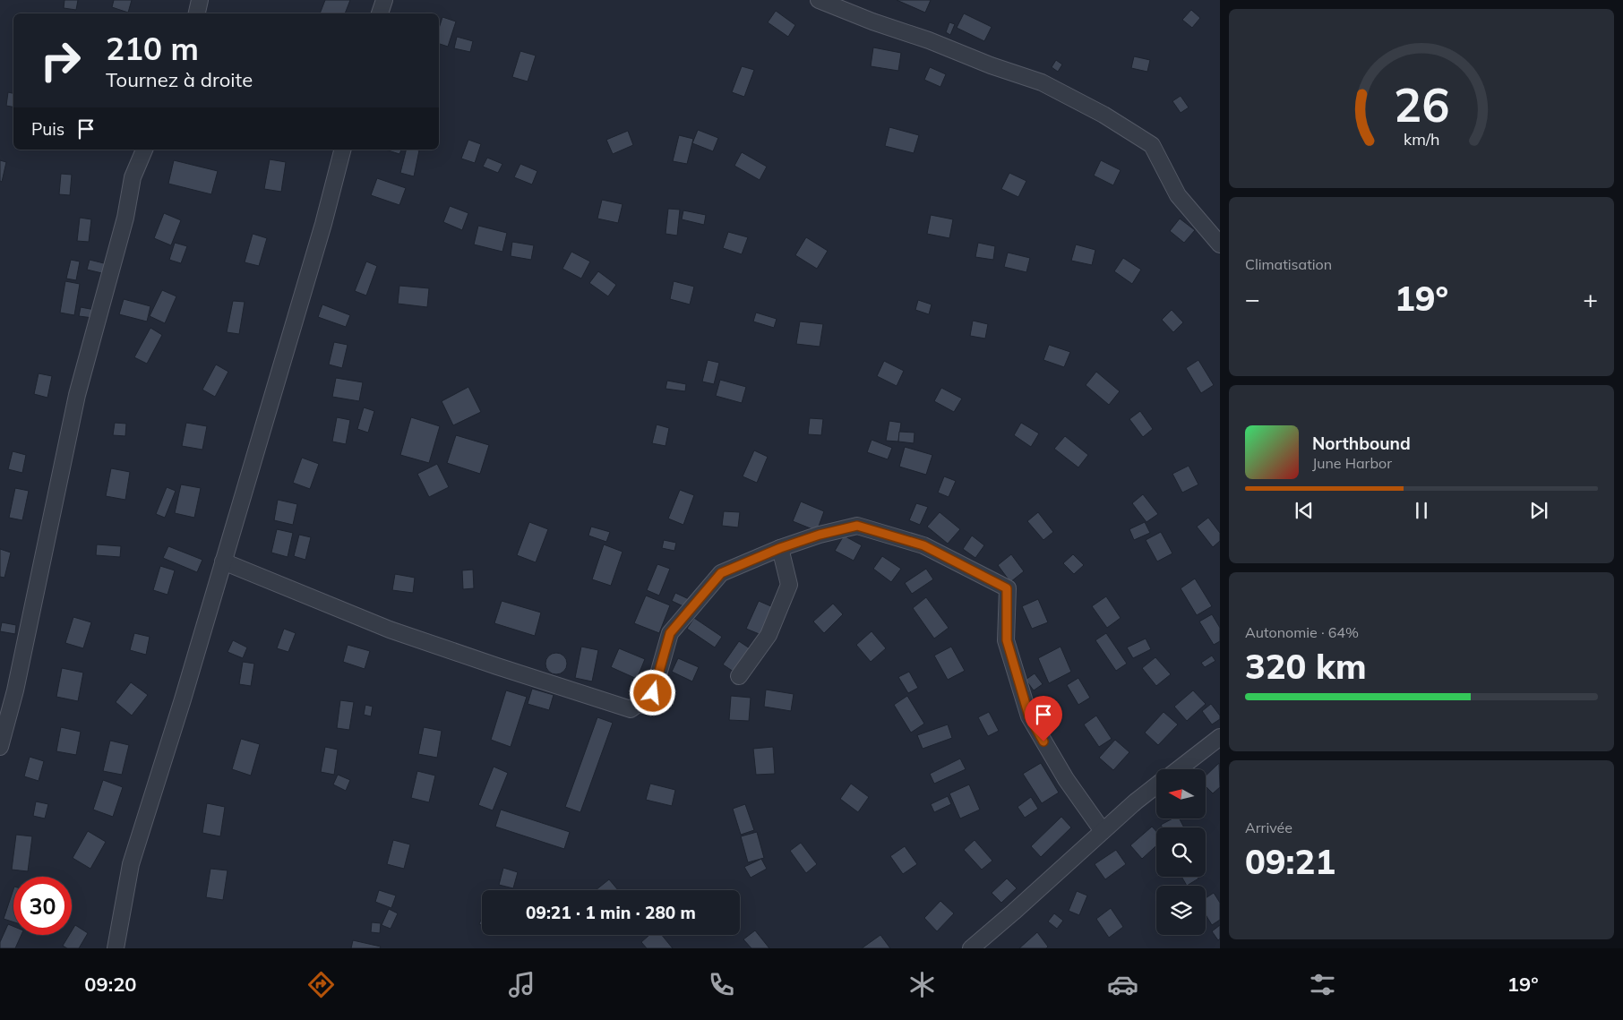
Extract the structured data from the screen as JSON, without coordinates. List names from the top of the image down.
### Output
{
  "north": "left",
  "page": {
    "turn": ["210 m", "Tournez à droite"],
    "then": "Puis",
    "tile": [
      "Climatisation",
      ["Autonomie · 64%", "320 km"],
      ["Arrivée", "09:21"]
    ],
    "heat": ["−", "19°", "+"],
    "song": ["Northbound", "June Harbor"],
    "limit": "30",
    "trip": "09:21 · 1 min · 280 m",
    "tabs": ["09:20", "19°"],
    "gauge": ["26", "km/h"]
  }
}
